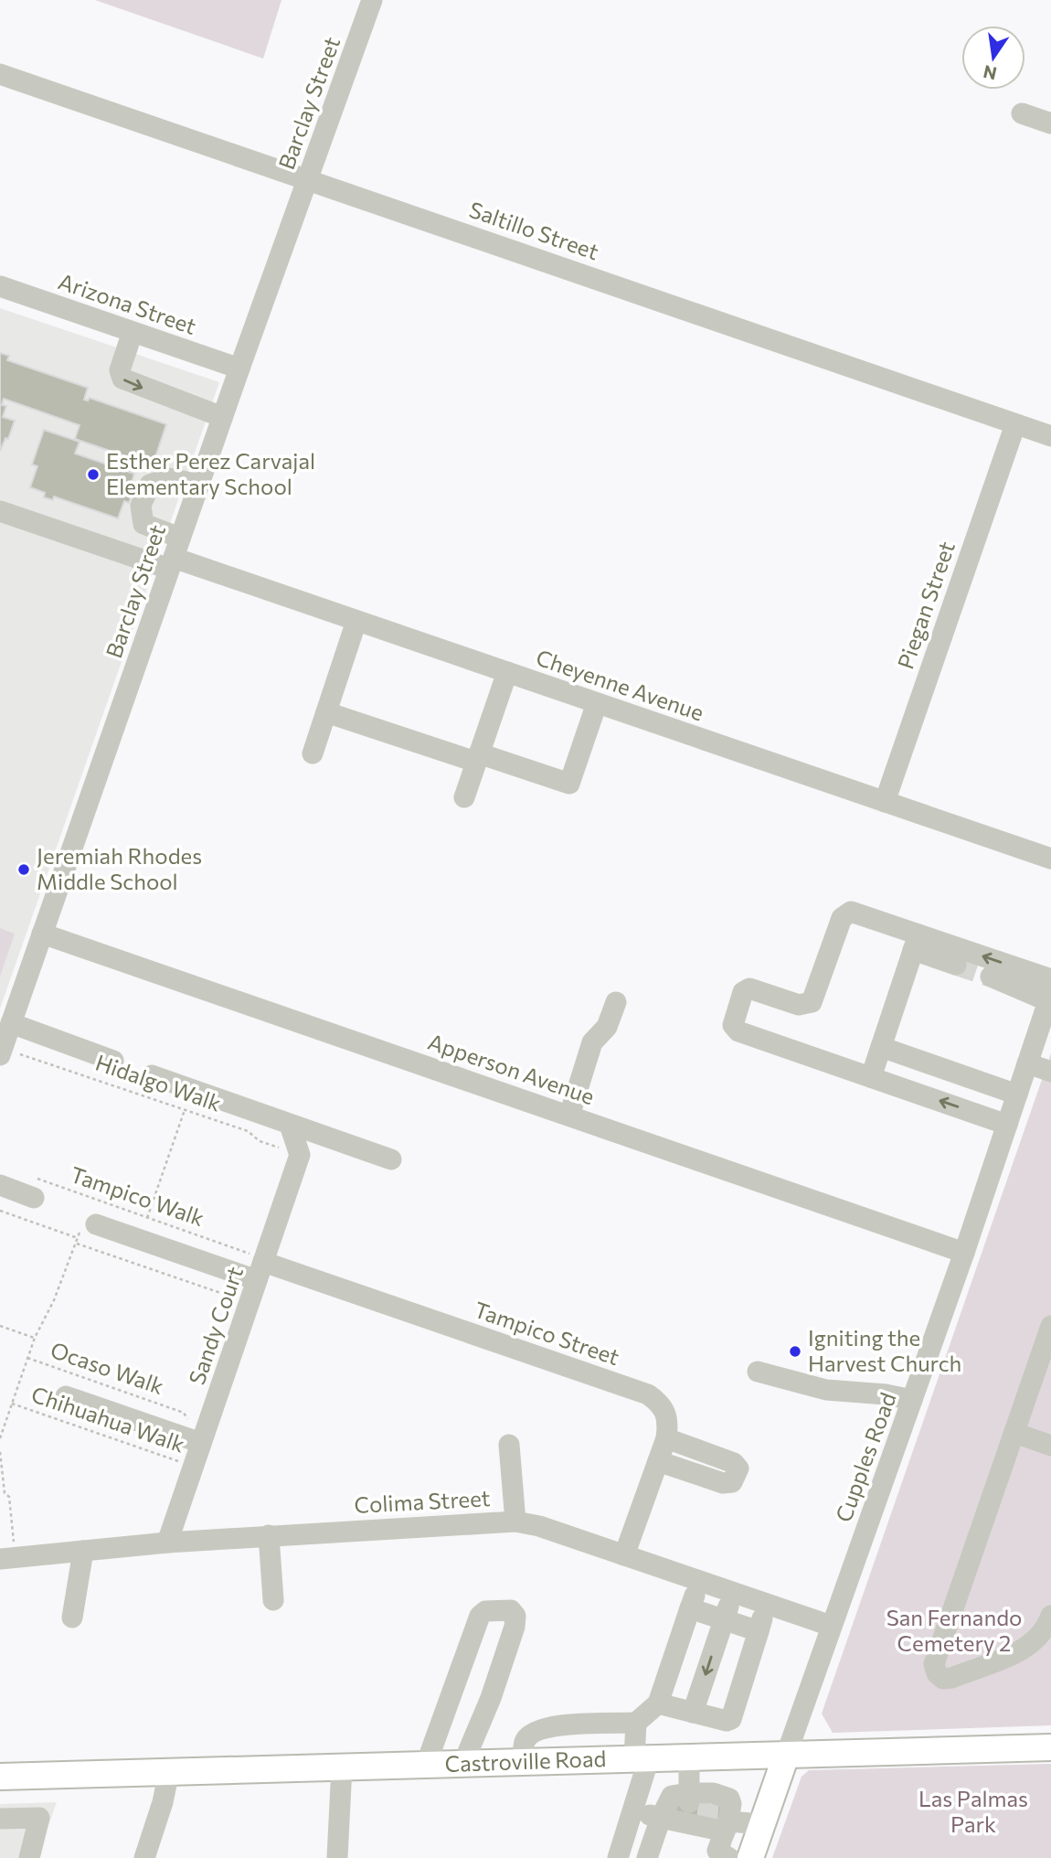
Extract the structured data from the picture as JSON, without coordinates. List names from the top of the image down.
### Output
{
  "streets": {
    "main road": ["Castroville Road"],
    "street": [
      "Barclay Street",
      "Saltillo Street",
      "Arizona Street",
      "Piegan Street",
      "Cheyenne Avenue",
      "Apperson Avenue",
      "Sandy Court",
      "Tampico Street",
      "Cupples Road",
      "Colima Street"
    ],
    "path": [
      "Hidalgo Walk",
      "Tampico Walk",
      "Ocaso Walk",
      "Chihuahua Walk"
    ]
  },
  "crossings": [
    ["Barclay Street", "Saltillo Street"],
    ["Barclay Street", "Arizona Street"],
    ["Barclay Street", "Cheyenne Avenue"],
    ["Barclay Street", "Apperson Avenue"],
    ["Barclay Street", "Hidalgo Walk"],
    ["Saltillo Street", "Piegan Street"],
    ["Piegan Street", "Cheyenne Avenue"],
    ["Apperson Avenue", "Cupples Road"],
    ["Hidalgo Walk", "Sandy Court"],
    ["Tampico Walk", "Sandy Court"],
    ["Tampico Walk", "Tampico Street"],
    ["Sandy Court", "Tampico Street"],
    ["Sandy Court", "Ocaso Walk"],
    ["Sandy Court", "Chihuahua Walk"],
    ["Sandy Court", "Colima Street"],
    ["Tampico Street", "Colima Street"],
    ["Cupples Road", "Colima Street"],
    ["Cupples Road", "Castroville Road"]
  ],
  "parks": ["San Fernando Cemetery 2", "Las Palmas Park"],
  "places": ["Esther Perez Carvajal Elementary School", "Jeremiah Rhodes Middle School", "Igniting the Harvest Church"],
  "north": "bottom"
}
